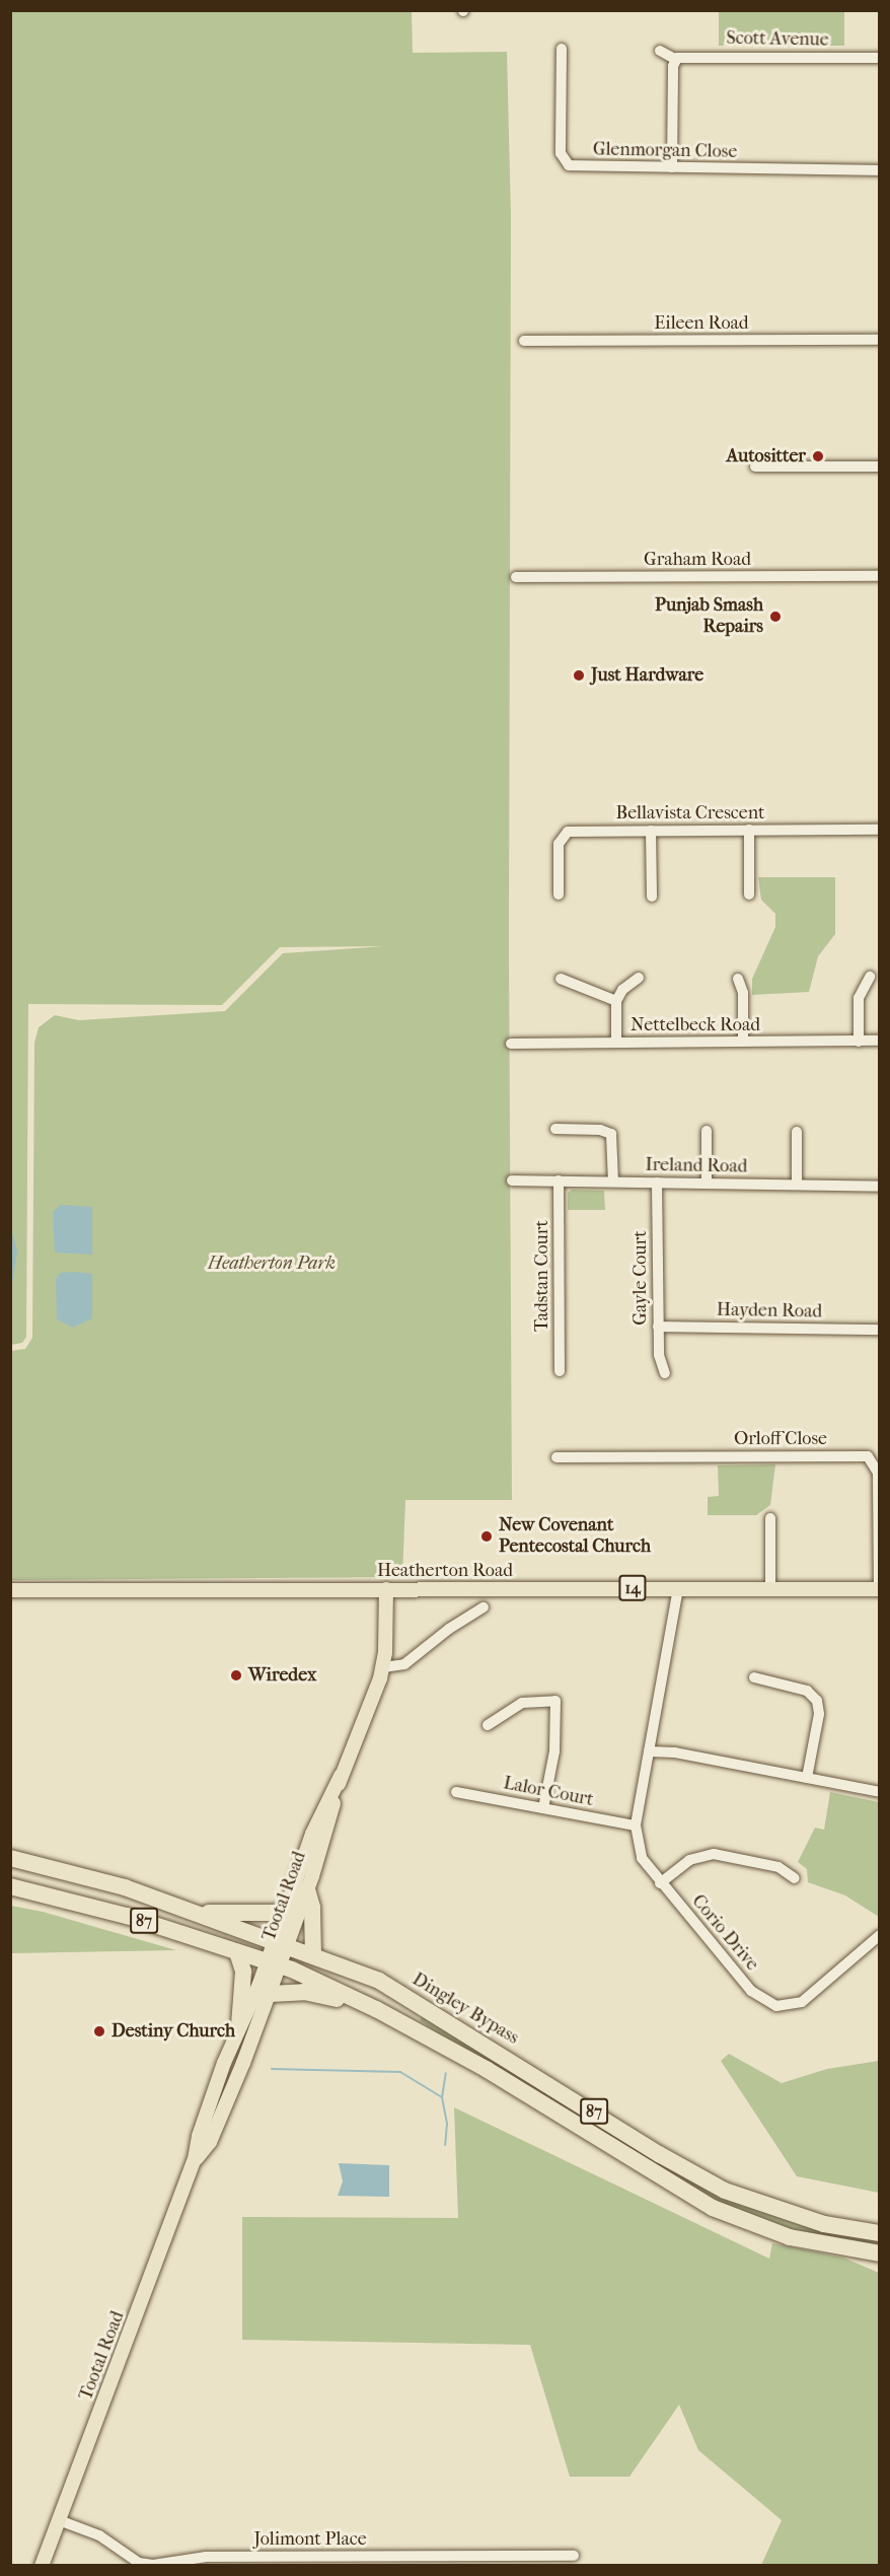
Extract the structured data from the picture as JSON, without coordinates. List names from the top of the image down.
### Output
{
  "streets": {
    "highway": ["87", "Dingley Bypass"],
    "main road": ["Heatherton Road", "14", "Tootal Road"],
    "street": [
      "Scott Avenue",
      "Glenmorgan Close",
      "Eileen Road",
      "Graham Road",
      "Bellavista Crescent",
      "Nettelbeck Road",
      "Ireland Road",
      "Tadstan Court",
      "Gayle Court",
      "Hayden Road",
      "Orloff Close",
      "Lalor Court",
      "Corio Drive",
      "Jolimont Place"
    ]
  },
  "crossings": [
    ["Ireland Road", "Tadstan Court"],
    ["Ireland Road", "Gayle Court"],
    ["Gayle Court", "Hayden Road"],
    ["Orloff Close", "Heatherton Road"],
    ["Heatherton Road", "Tootal Road"],
    ["Heatherton Road", "Corio Drive"],
    ["Lalor Court", "Corio Drive"],
    ["Tootal Road", "87"],
    ["Tootal Road", "Dingley Bypass"],
    ["Tootal Road", "Jolimont Place"]
  ],
  "parks": ["Heatherton Park"],
  "places": [
    "Autositter",
    "Punjab Smash Repairs",
    "Just Hardware",
    "New Covenant Pentecostal Church",
    "Wiredex",
    "Destiny Church"
  ]
}
